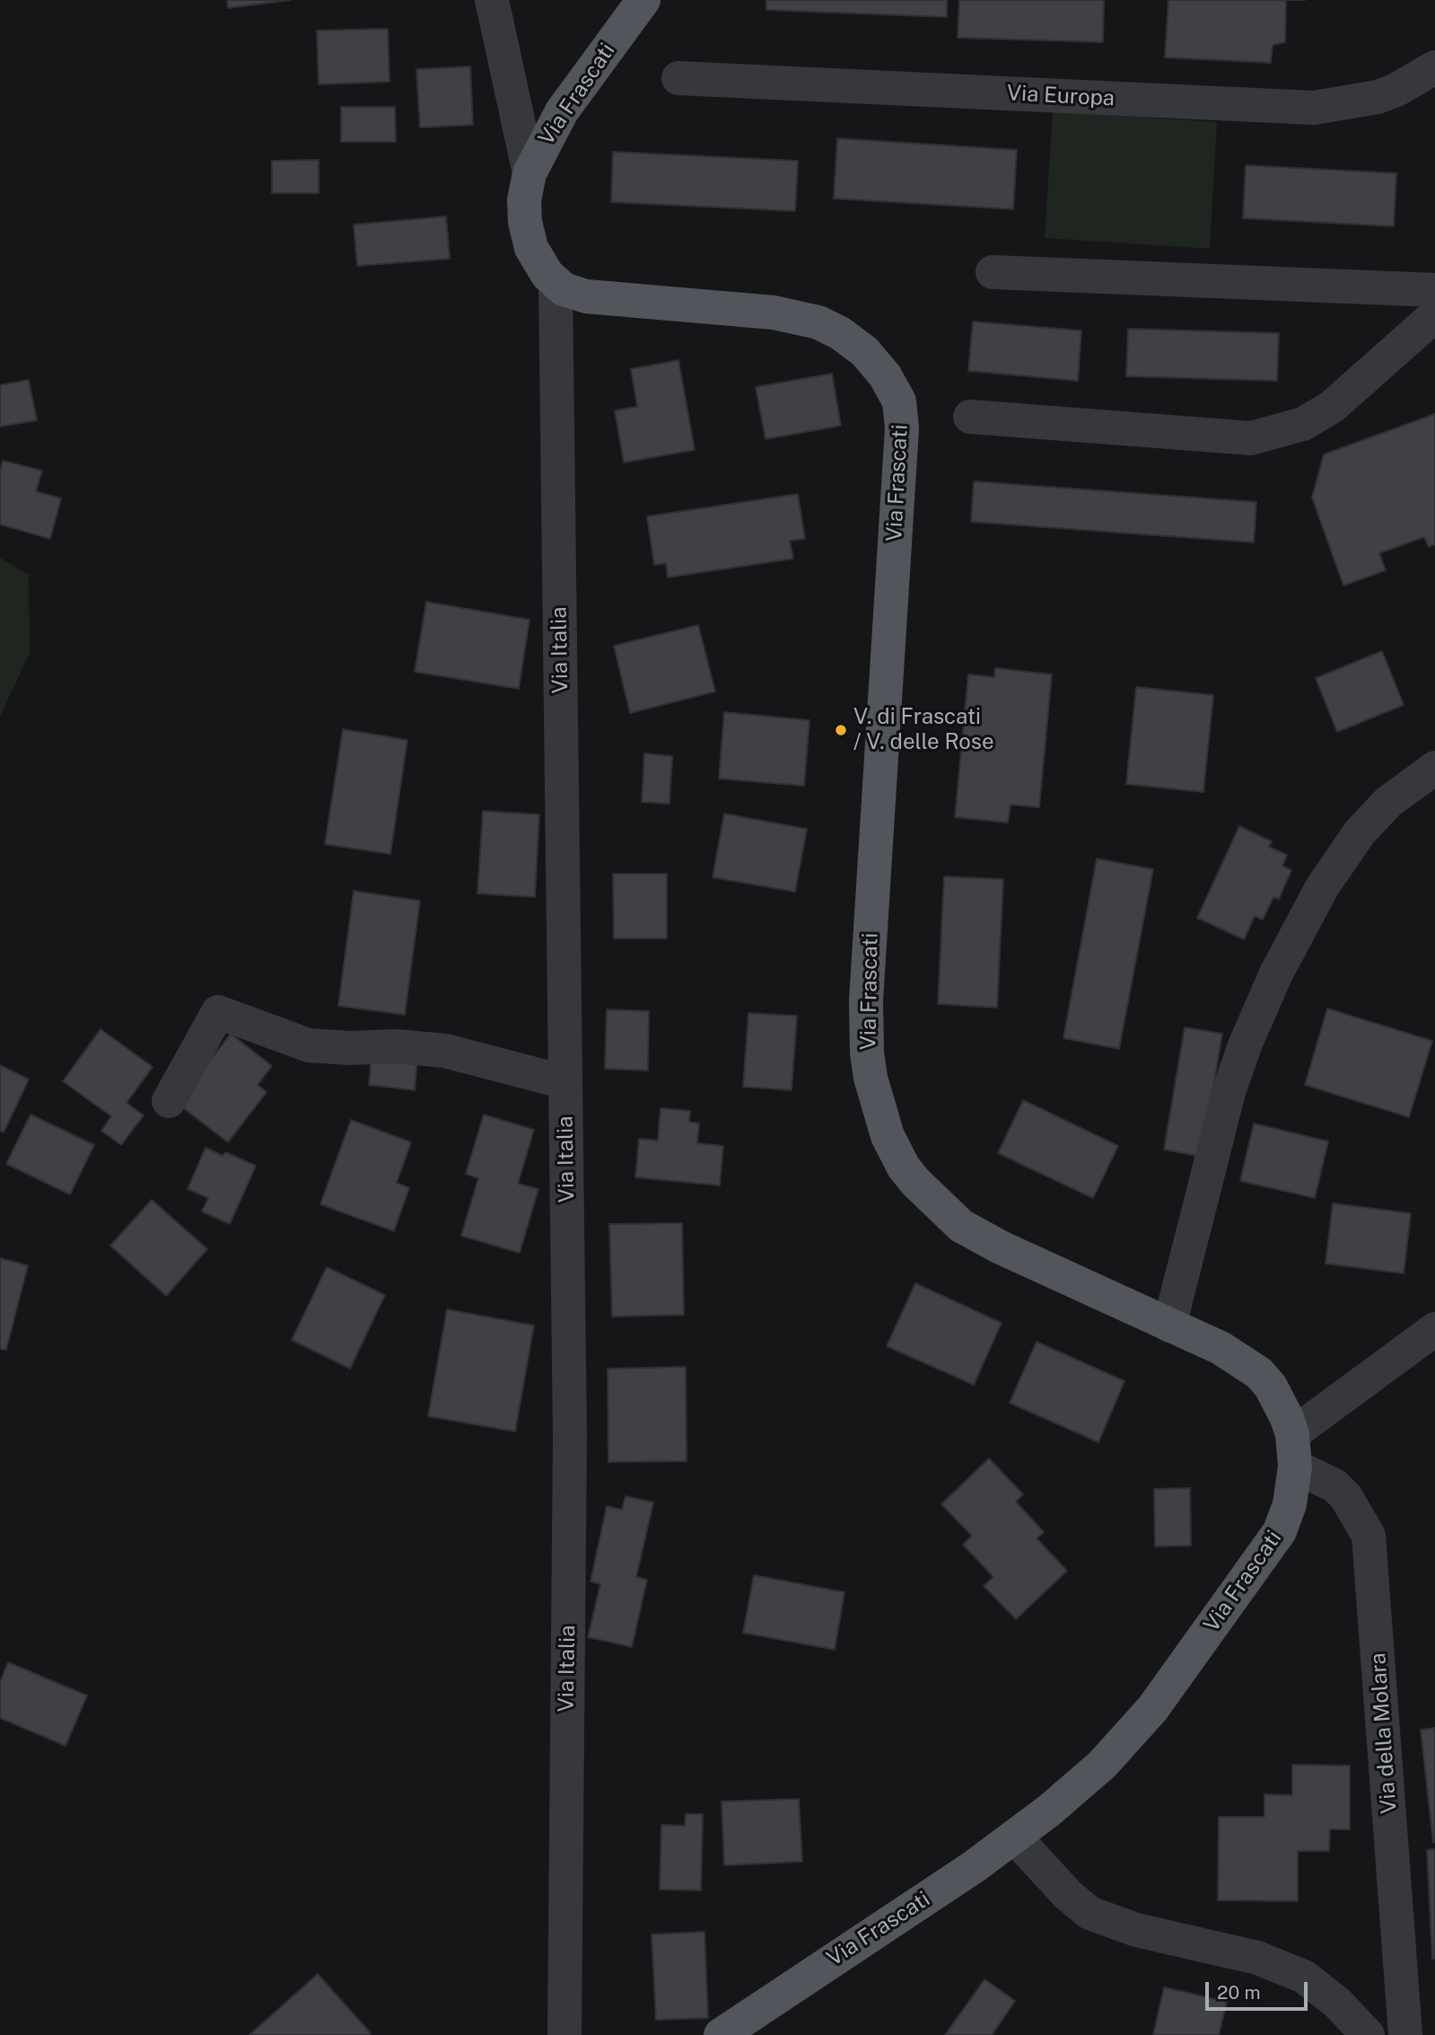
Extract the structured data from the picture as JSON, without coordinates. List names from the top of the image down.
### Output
{
  "streets": {
    "main road": ["Via Frascati"],
    "street": ["Via Europa", "Via Italia", "Via della Molara"]
  },
  "crossings": [
    ["Via Frascati", "Via Italia"],
    ["Via Frascati", "Via della Molara"]
  ],
  "places": ["V. di Frascati / V. delle Rose"],
  "scale_bar": "20 m"
}
